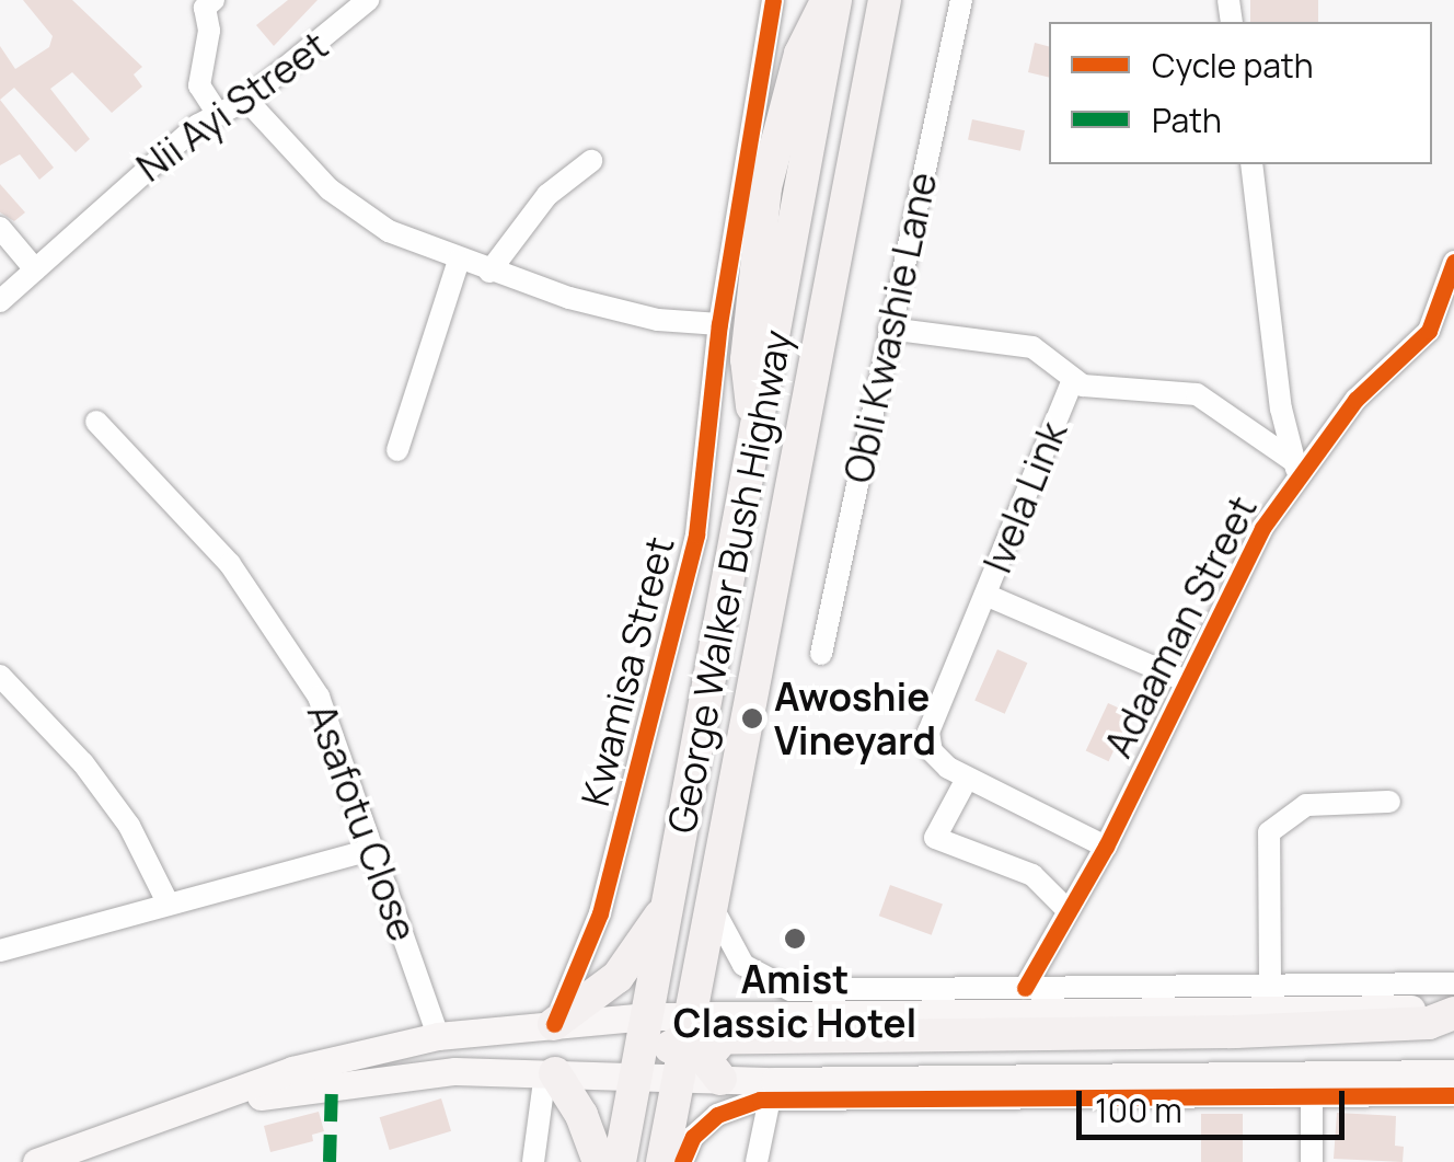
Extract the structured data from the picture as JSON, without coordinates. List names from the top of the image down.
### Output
{
  "streets": {
    "highway": ["George Walker Bush Highway"],
    "street": [
      "Nii Ayi Street",
      "Obli Kwashie Lane",
      "Ivela Link",
      "Adaaman Street",
      "Kwamisa Street",
      "Asafotu Close"
    ]
  },
  "crossings": [
    ["Ivela Link", "Adaaman Street"]
  ],
  "places": ["Awoshie Vineyard", "Amist Classic Hotel"],
  "legend": ["Cycle path", "Path"],
  "scale_bar": "100 m"
}
